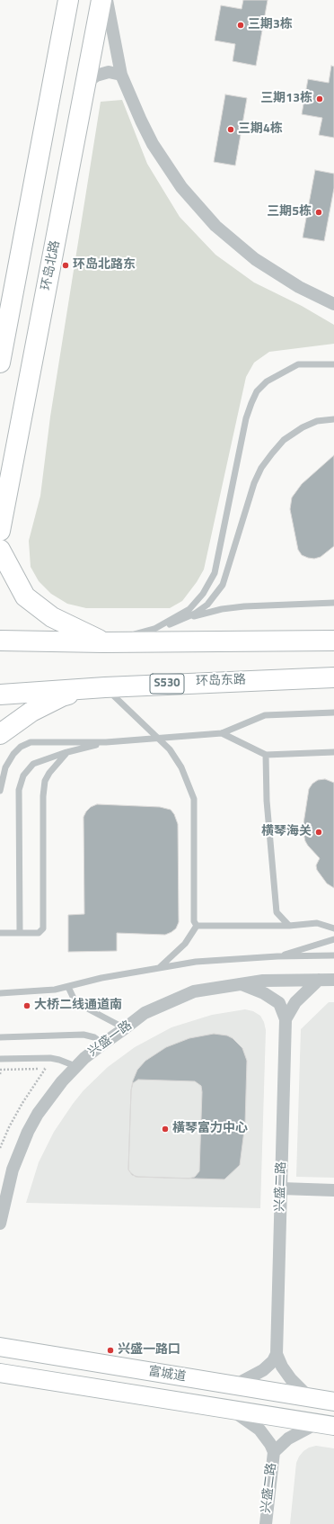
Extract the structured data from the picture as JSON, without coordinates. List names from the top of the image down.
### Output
{
  "streets": {
    "main road": ["环岛北路", "环岛东路", "S530"],
    "street": ["兴盛一路", "兴盛二路", "富城道"]
  },
  "crossings": [
    ["兴盛二路", "富城道"]
  ],
  "places": [
    "三期3栋",
    "三期13栋",
    "三期4栋",
    "三期5栋",
    "环岛北路东",
    "横琴海关",
    "大桥二线通道南",
    "橫琴富力中心",
    "兴盛一路口"
  ]
}
